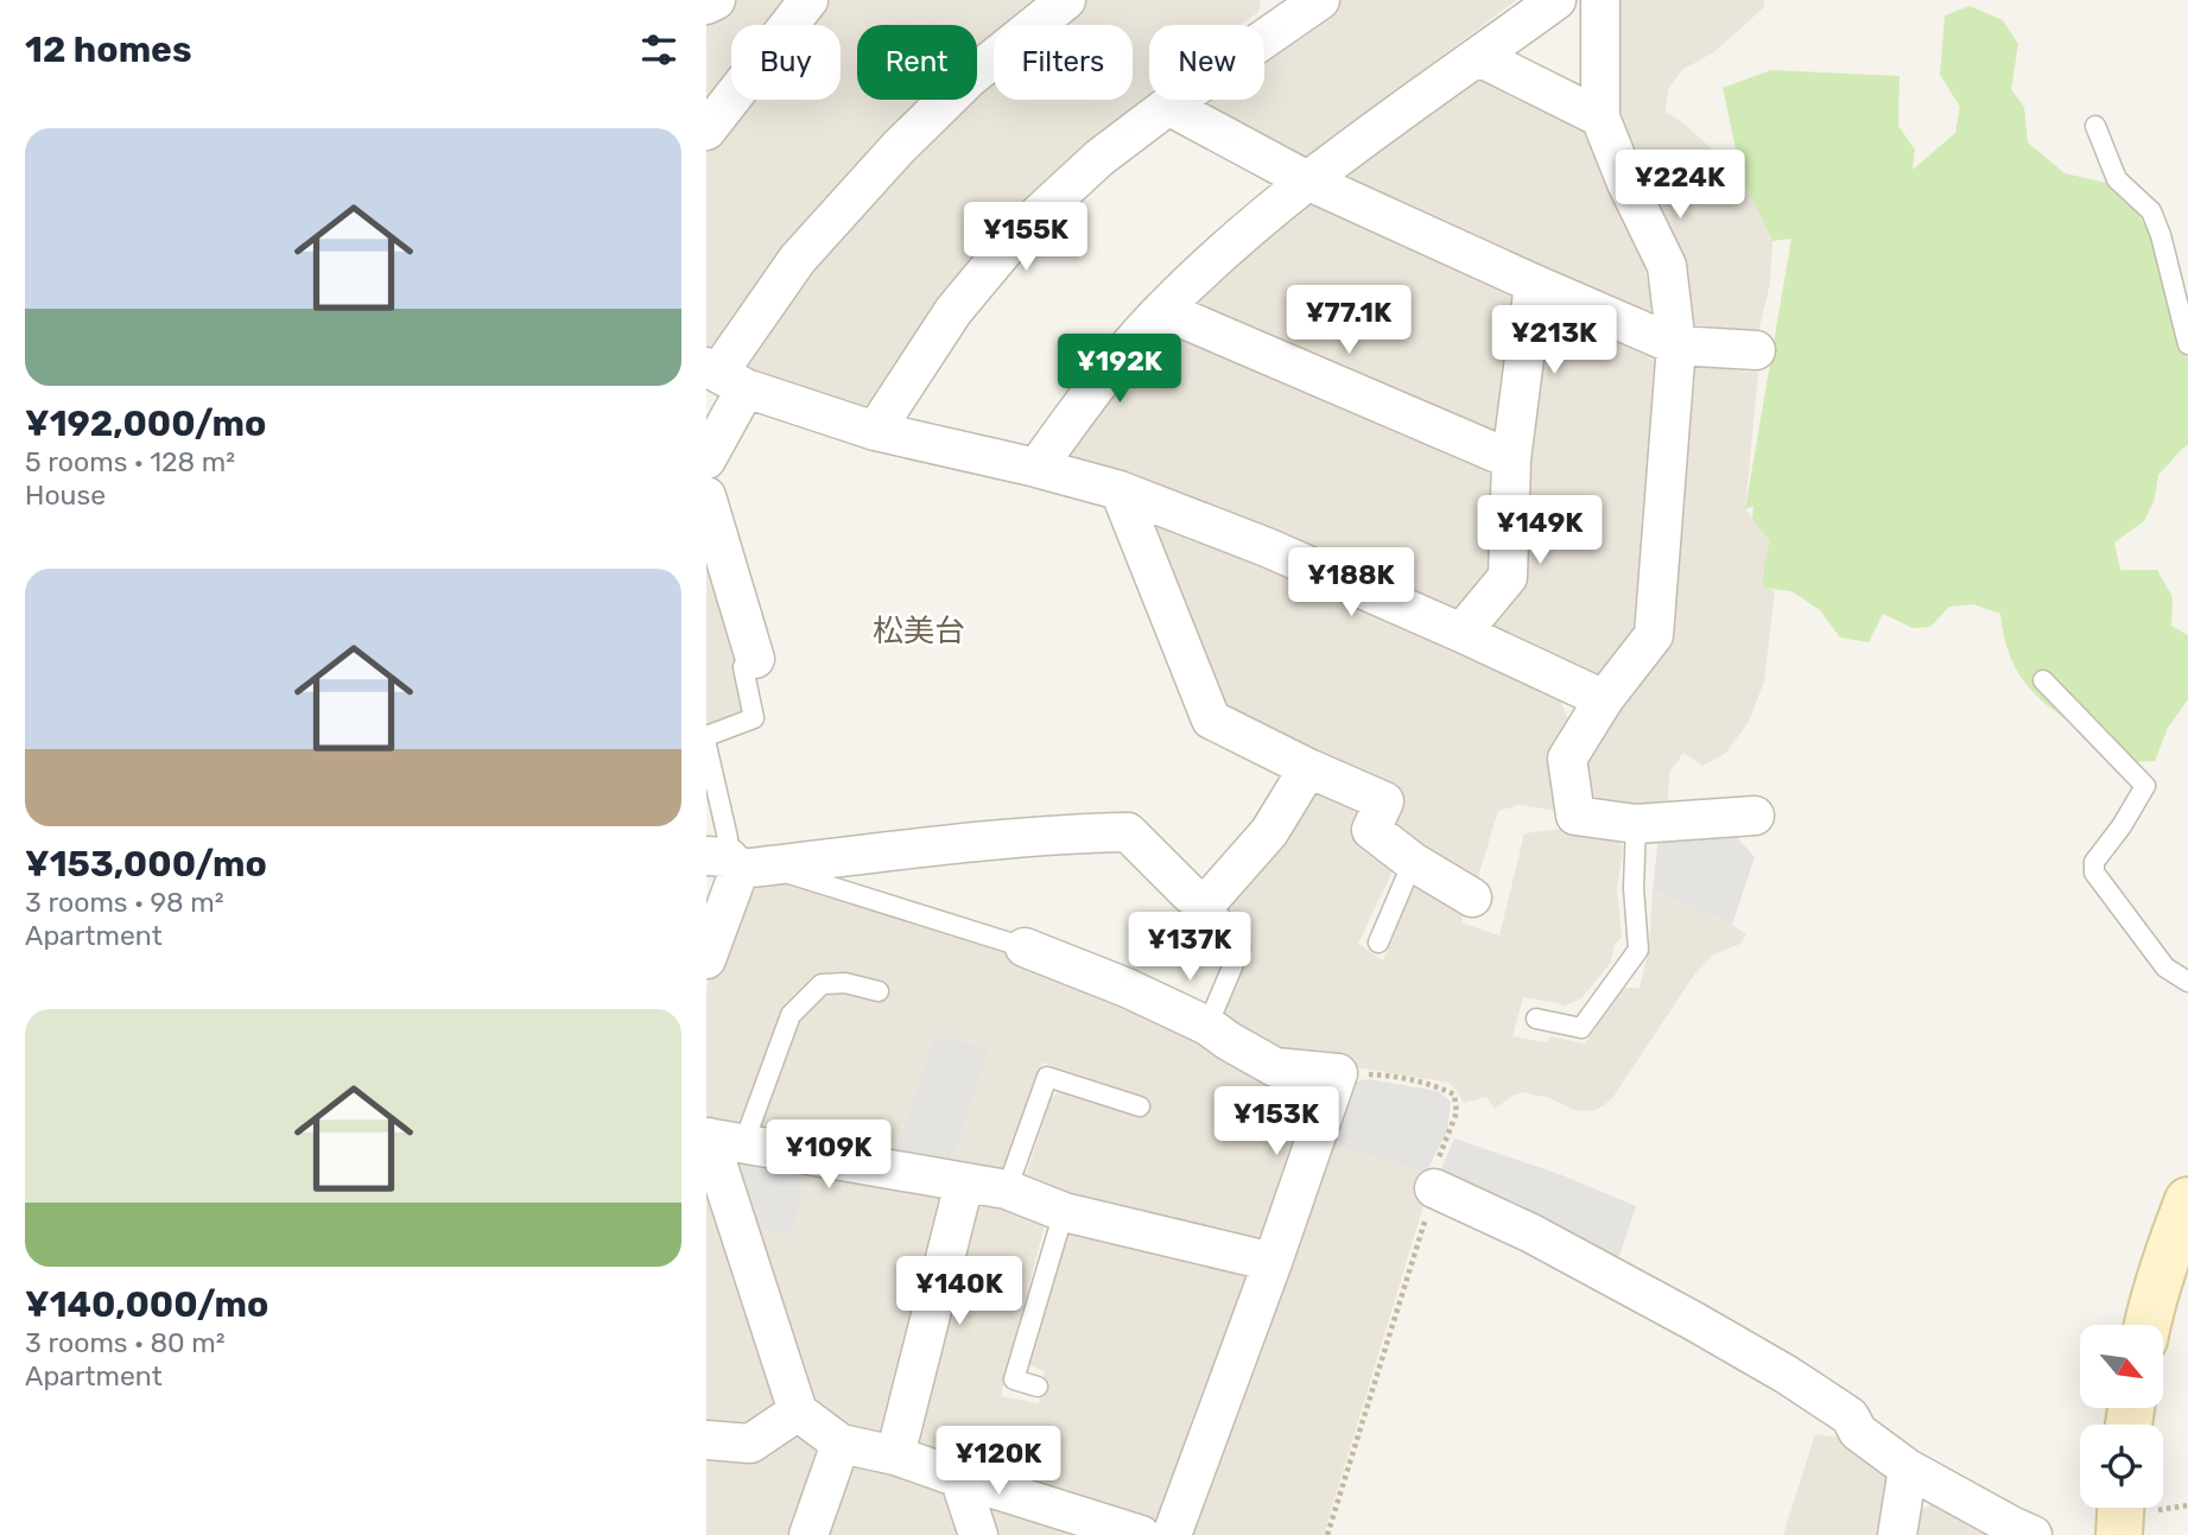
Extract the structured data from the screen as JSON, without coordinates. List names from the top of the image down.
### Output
{
  "districts": ["松美台"],
  "north": "bottom right",
  "page": {
    "heading": "12 homes",
    "chip": [
      "Buy",
      "Rent",
      "Filters",
      "New"
    ],
    "list": [
      {
        "name": "¥192,000/mo",
        "note": "5 rooms · 128 m² · House"
      },
      {
        "name": "¥153,000/mo",
        "note": "3 rooms · 98 m² · Apartment"
      },
      {
        "name": "¥140,000/mo",
        "note": "3 rooms · 80 m² · Apartment"
      }
    ],
    "price": [
      "¥224K",
      "¥155K",
      "¥77.1K",
      "¥213K",
      "¥192K",
      "¥149K",
      "¥188K",
      "¥137K",
      "¥153K",
      "¥109K",
      "¥140K",
      "¥120K"
    ]
  }
}
